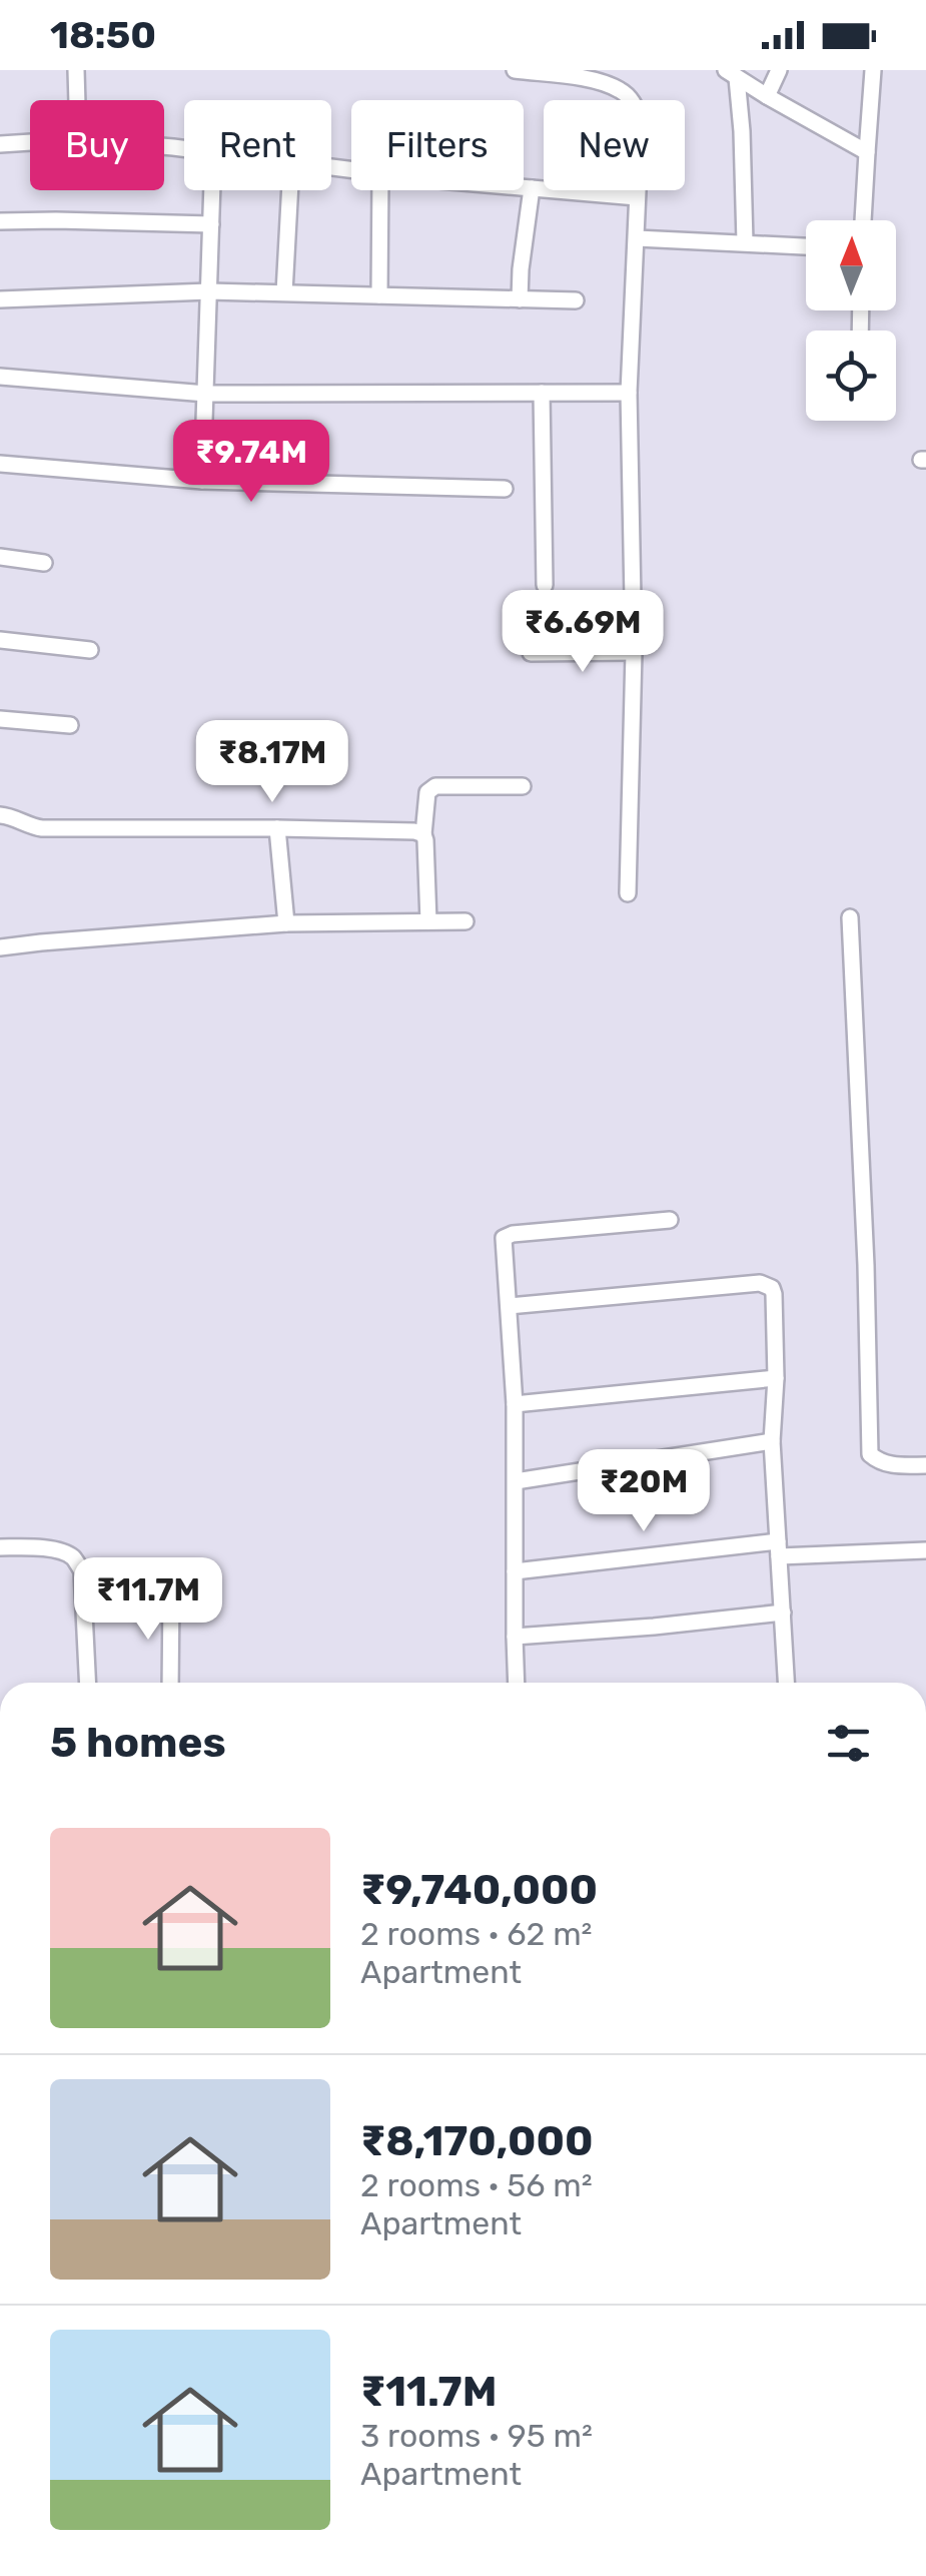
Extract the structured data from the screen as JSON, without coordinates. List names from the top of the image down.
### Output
{
  "north": "top",
  "page": {
    "status": "18:50",
    "chip": [
      "Buy",
      "Rent",
      "Filters",
      "New"
    ],
    "price": [
      "₹9.74M",
      "₹6.69M",
      "₹8.17M",
      "₹20M",
      "₹11.7M"
    ],
    "heading": "5 homes",
    "list": [
      {
        "name": "₹9,740,000",
        "note": "2 rooms · 62 m² · Apartment"
      },
      {
        "name": "₹8,170,000",
        "note": "2 rooms · 56 m² · Apartment"
      },
      {
        "name": "₹11.7M",
        "note": "3 rooms · 95 m² · Apartment"
      }
    ]
  }
}
